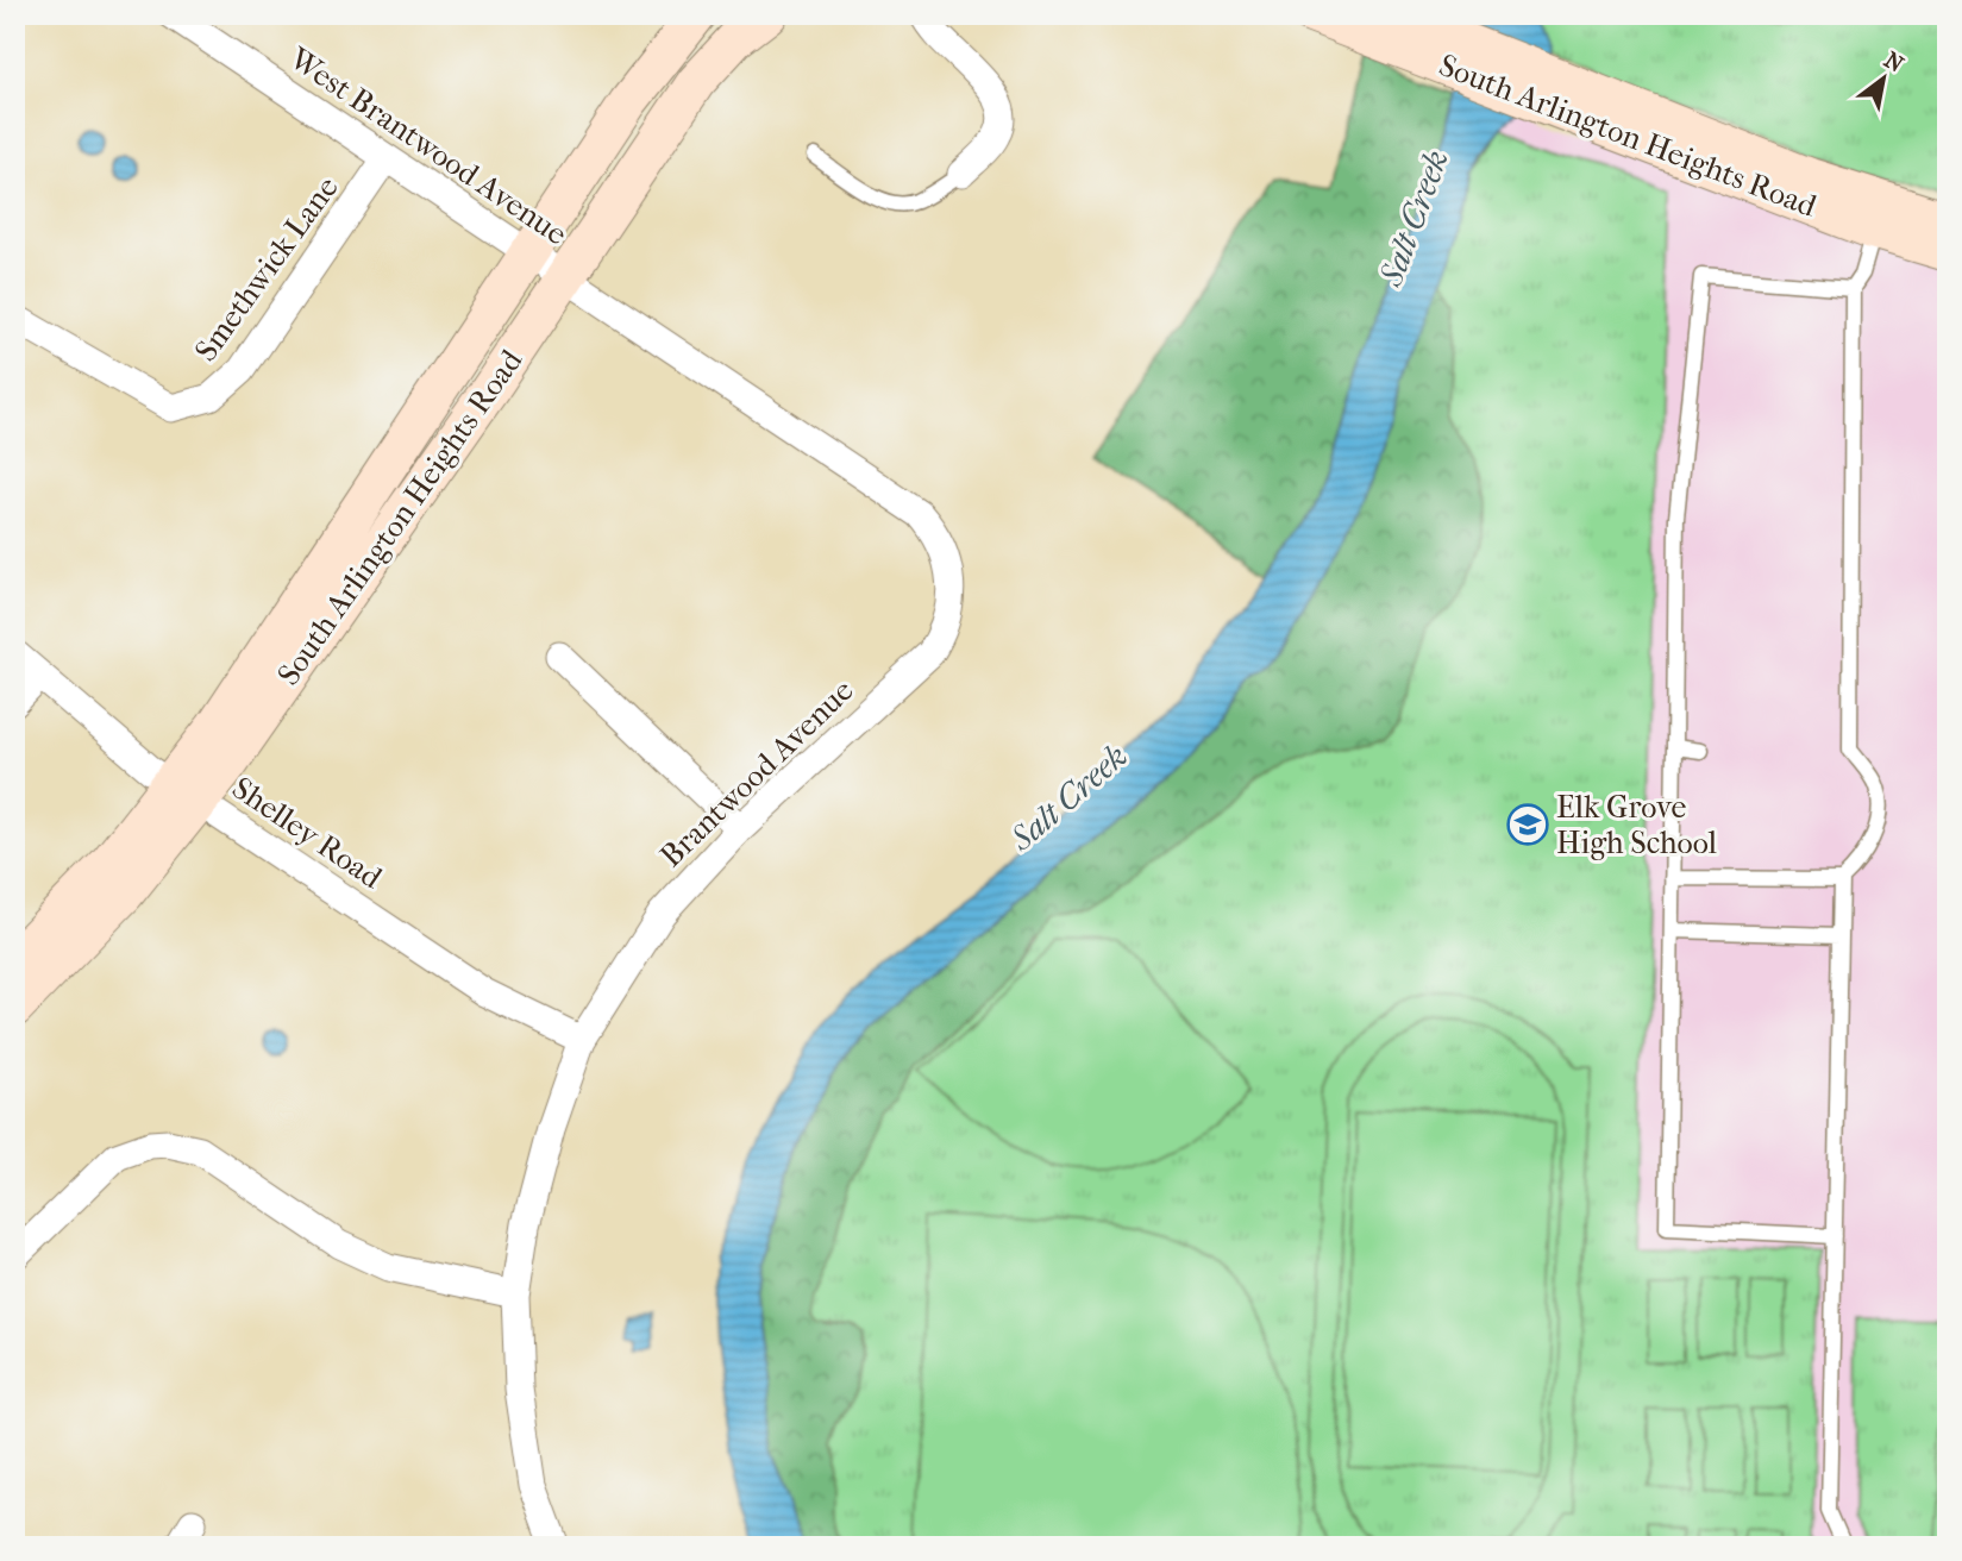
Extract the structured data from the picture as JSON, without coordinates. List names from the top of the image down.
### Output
{
  "streets": {
    "main road": ["South Arlington Heights Road"],
    "street": [
      "West Brantwood Avenue",
      "Smethwick Lane",
      "Brantwood Avenue",
      "Shelley Road"
    ]
  },
  "crossings": [
    ["South Arlington Heights Road", "West Brantwood Avenue"],
    ["South Arlington Heights Road", "Brantwood Avenue"],
    ["South Arlington Heights Road", "Shelley Road"],
    ["West Brantwood Avenue", "Smethwick Lane"],
    ["West Brantwood Avenue", "Brantwood Avenue"],
    ["Brantwood Avenue", "Shelley Road"]
  ],
  "water": ["Salt Creek"],
  "places": {
    "school or university": ["Elk Grove High School"]
  },
  "north": "top right"
}
